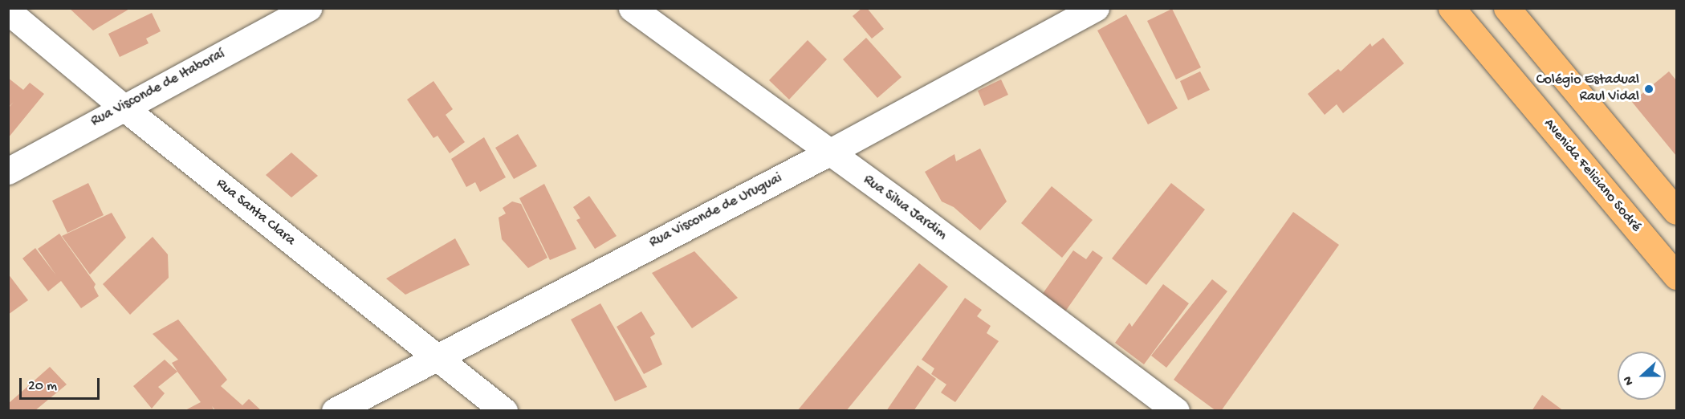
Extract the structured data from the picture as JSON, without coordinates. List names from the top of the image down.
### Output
{
  "streets": {
    "main road": ["Avenida Feliciano Sodré"],
    "street": [
      "Rua Visconde de Itaboraí",
      "Rua Silva Jardim",
      "Rua Visconde de Uruguai",
      "Rua Santa Clara"
    ]
  },
  "crossings": [
    ["Rua Visconde de Itaboraí", "Rua Santa Clara"],
    ["Rua Silva Jardim", "Rua Visconde de Uruguai"],
    ["Rua Visconde de Uruguai", "Rua Santa Clara"]
  ],
  "places": ["Colégio Estadual Raul Vidal"],
  "scale_bar": "20 m",
  "north": "left"
}
